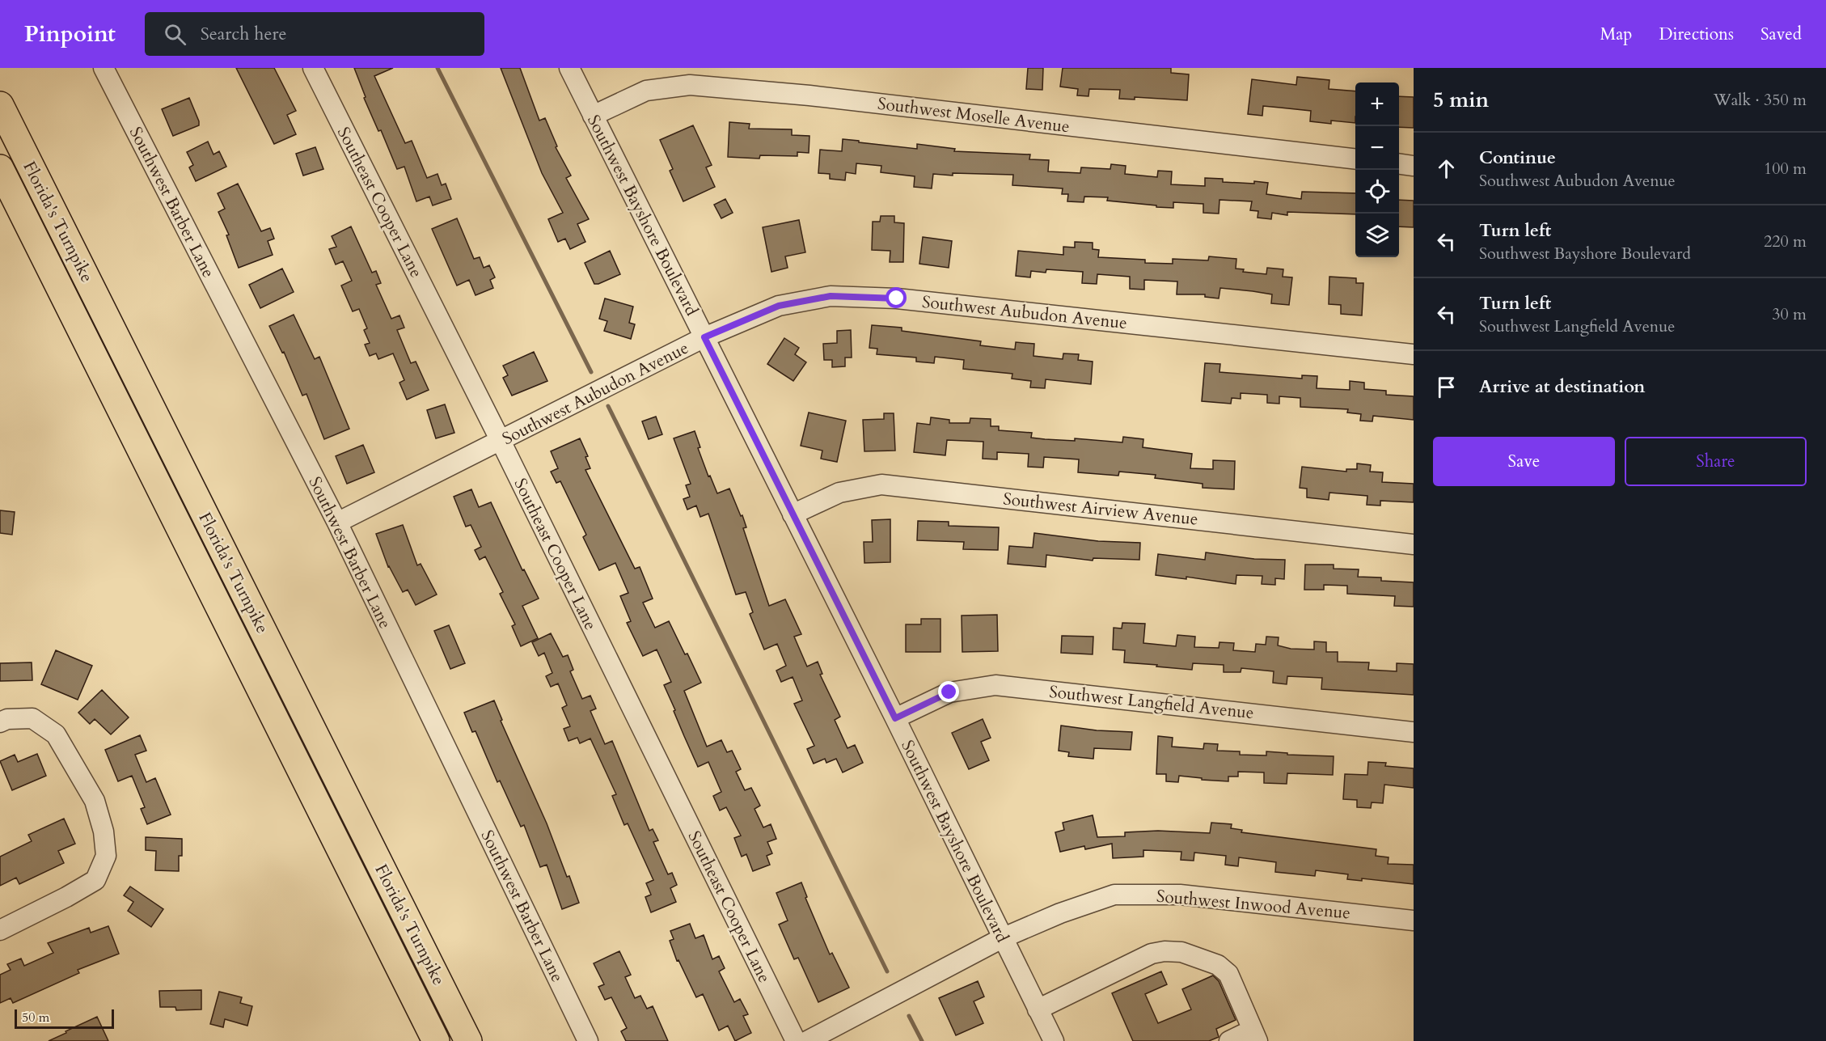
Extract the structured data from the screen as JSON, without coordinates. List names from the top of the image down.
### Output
{
  "streets": {
    "highway": ["Florida's Turnpike"],
    "street": [
      "Southwest Moselle Avenue",
      "Southwest Barber Lane",
      "Southeast Cooper Lane",
      "Southwest Bayshore Boulevard",
      "Southwest Aubudon Avenue",
      "Southwest Airview Avenue",
      "Southwest Langfield Avenue",
      "Southwest Inwood Avenue"
    ]
  },
  "crossings": [
    ["Southwest Moselle Avenue", "Southwest Bayshore Boulevard"],
    ["Southwest Barber Lane", "Southwest Aubudon Avenue"],
    ["Southeast Cooper Lane", "Southwest Aubudon Avenue"],
    ["Southwest Bayshore Boulevard", "Southwest Aubudon Avenue"],
    ["Southwest Bayshore Boulevard", "Southwest Airview Avenue"],
    ["Southwest Bayshore Boulevard", "Southwest Langfield Avenue"],
    ["Southwest Bayshore Boulevard", "Southwest Inwood Avenue"]
  ],
  "scale_bar": "50 m",
  "page": {
    "header": "Pinpoint",
    "search": "Search here",
    "nav": ["Map", "Directions", "Saved"],
    "heading": ["5 min", "Walk · 350 m"],
    "map_buttons": ["+", "−"],
    "list": [
      ["Continue", "Southwest Aubudon Avenue", "100 m"],
      ["Turn left", "Southwest Bayshore Boulevard", "220 m"],
      ["Turn left", "Southwest Langfield Avenue", "30 m"],
      "Arrive at destination"
    ],
    "buttons": ["Save", "Share"],
    "scale": "50 m"
  }
}
